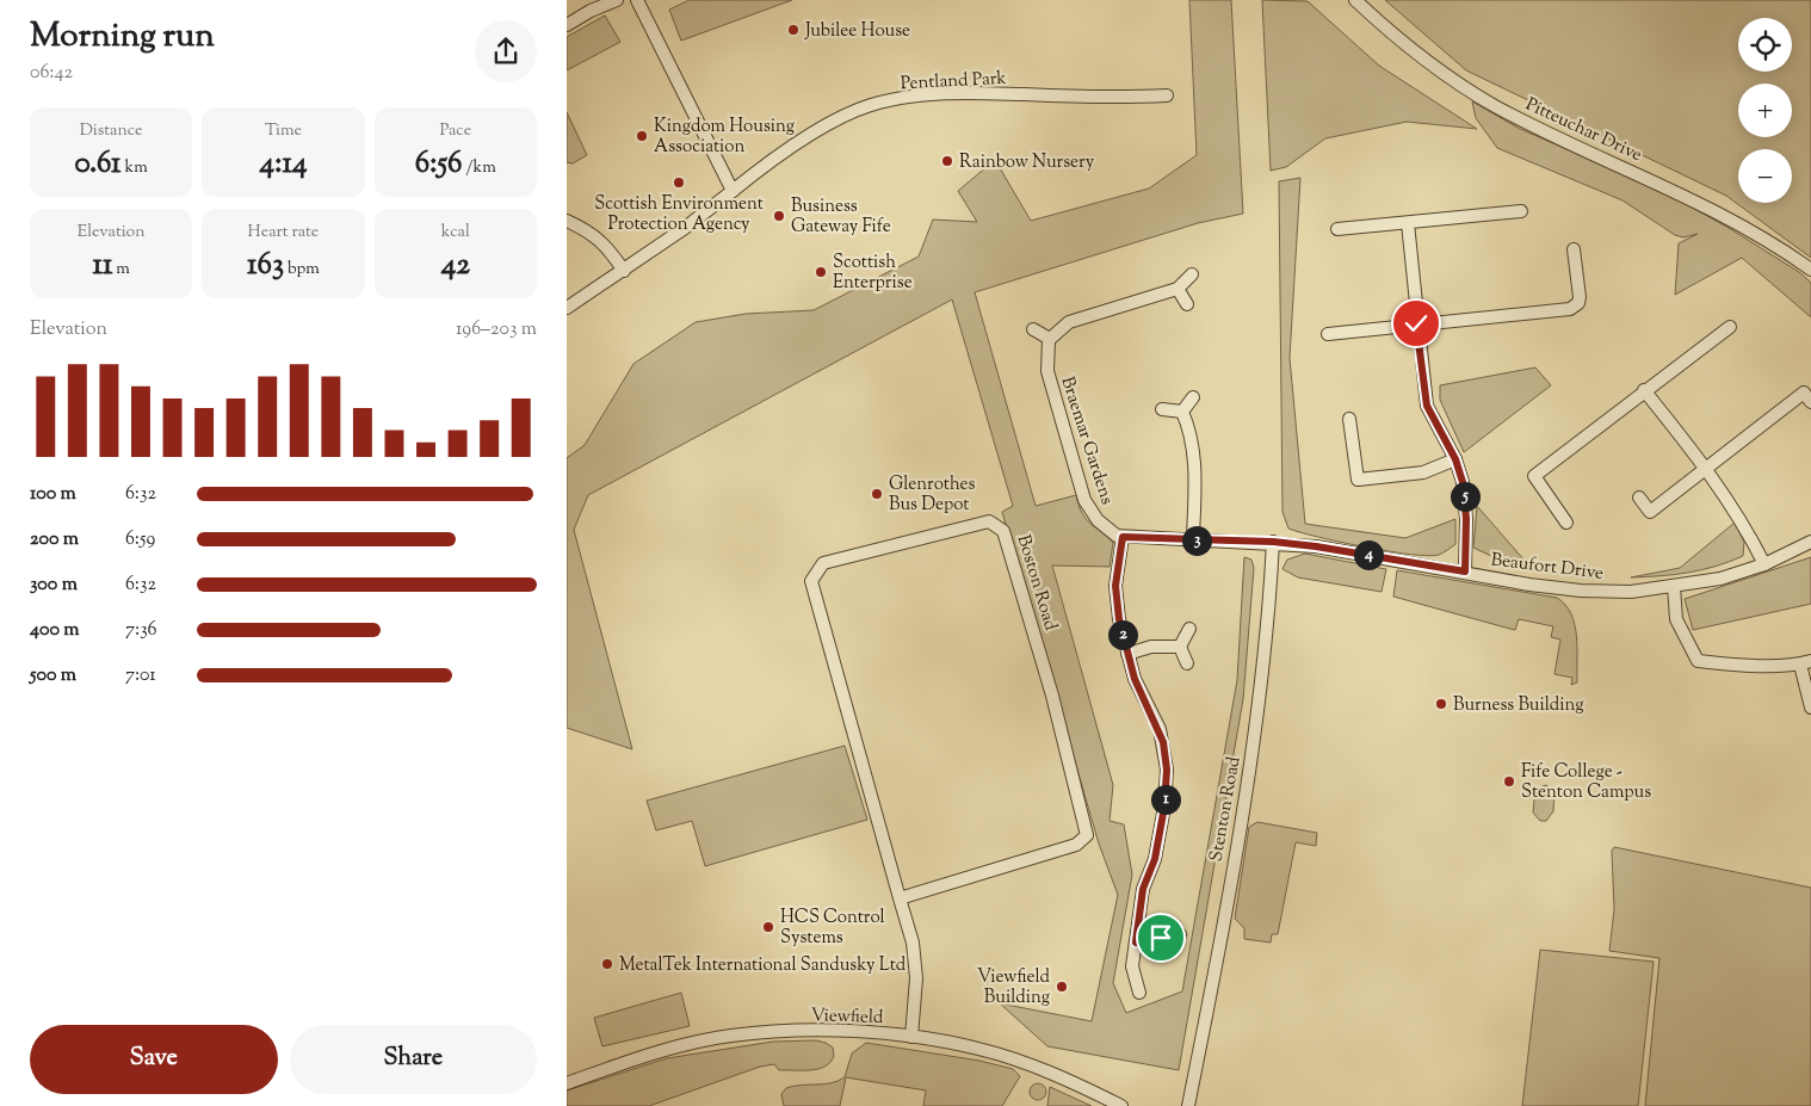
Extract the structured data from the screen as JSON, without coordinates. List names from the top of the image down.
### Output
{
  "streets": {
    "street": [
      "Pentland Park",
      "Pitteuchar Drive",
      "Braemar Gardens",
      "Beaufort Drive",
      "Boston Road",
      "Stenton Road",
      "Viewfield"
    ]
  },
  "crossings": [
    ["Beaufort Drive", "Stenton Road"],
    ["Boston Road", "Viewfield"]
  ],
  "places": [
    "Jubilee House",
    "Kingdom Housing Association",
    "Rainbow Nursery",
    "Scottish Environment Protection Agency",
    "Business Gateway Fife",
    "Scottish Enterprise",
    "Glenrothes Bus Depot",
    "Burness Building",
    "Fife College - Stenton Campus",
    "HCS Control Systems",
    "MetalTek International Sandusky Ltd",
    "Viewfield Building"
  ],
  "page": {
    "heading": ["Morning run", "06:42"],
    "map_buttons": ["+", "−"],
    "stats": [
      ["Distance", "0.61 km"],
      ["Time", "4:14"],
      ["Pace", "6:56 /km"],
      ["Elevation", "11 m"],
      ["Heart rate", "163 bpm"],
      ["kcal", "42"]
    ],
    "chart": ["Elevation", "196–203 m"],
    "list": [
      {
        "name": "100 m",
        "note": "6:32"
      },
      {
        "name": "200 m",
        "note": "6:59"
      },
      {
        "name": "300 m",
        "note": "6:32"
      },
      {
        "name": "400 m",
        "note": "7:36"
      },
      {
        "name": "500 m",
        "note": "7:01"
      }
    ],
    "pins": [
      "5",
      "3",
      "4",
      "2",
      "1"
    ],
    "buttons": ["Save", "Share"]
  }
}
